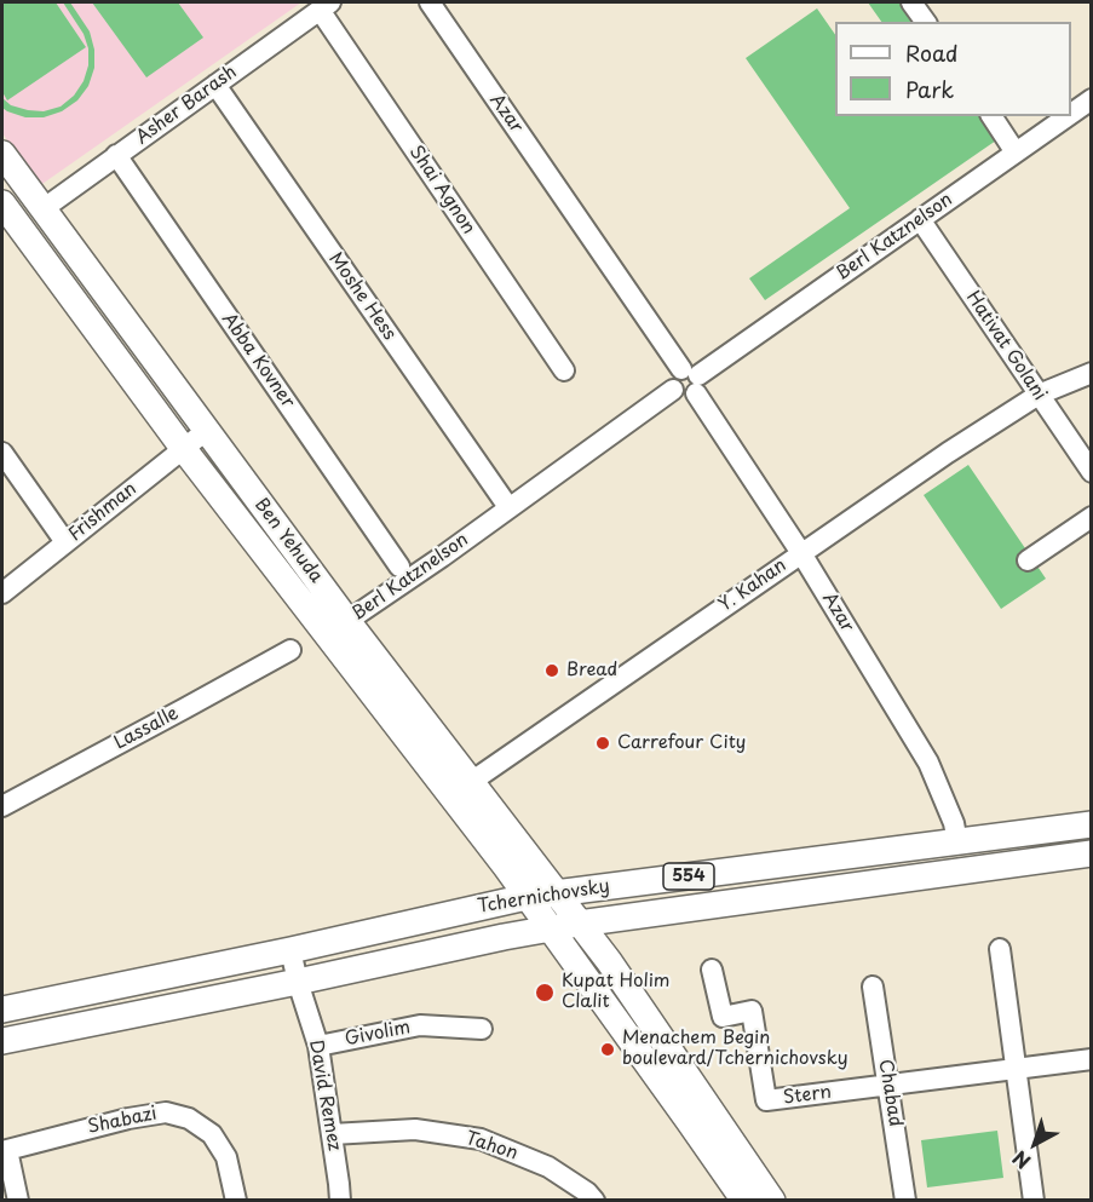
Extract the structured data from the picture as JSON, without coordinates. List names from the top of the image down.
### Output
{
  "streets": {
    "main road": ["Ben Yehuda", "554", "Tchernichovsky"],
    "street": [
      "Asher Barash",
      "Azar",
      "Shai Agnon",
      "Berl Katznelson",
      "Moshe Hess",
      "Hativat Golani",
      "Abba Kovner",
      "Frishman",
      "Y. Kahan",
      "Lassalle",
      "Givolim",
      "Chabad",
      "David Remez",
      "Stern",
      "Shabazi",
      "Tahon"
    ]
  },
  "crossings": [
    ["Asher Barash", "Shai Agnon"],
    ["Asher Barash", "Moshe Hess"],
    ["Asher Barash", "Abba Kovner"],
    ["Asher Barash", "Ben Yehuda"],
    ["Azar", "Berl Katznelson"],
    ["Azar", "Y. Kahan"],
    ["Azar", "Tchernichovsky"],
    ["Berl Katznelson", "Moshe Hess"],
    ["Berl Katznelson", "Hativat Golani"],
    ["Berl Katznelson", "Ben Yehuda"],
    ["Hativat Golani", "Y. Kahan"],
    ["Frishman", "Ben Yehuda"],
    ["Ben Yehuda", "Y. Kahan"],
    ["Ben Yehuda", "Tchernichovsky"],
    ["Tchernichovsky", "David Remez"],
    ["Givolim", "David Remez"],
    ["Chabad", "Stern"],
    ["David Remez", "Tahon"]
  ],
  "places": [
    "Bread",
    "Carrefour City",
    "Kupat Holim Clalit",
    "Menachem Begin boulevard/Tchernichovsky"
  ],
  "legend": ["Road", "Park"],
  "north": "bottom left"
}
